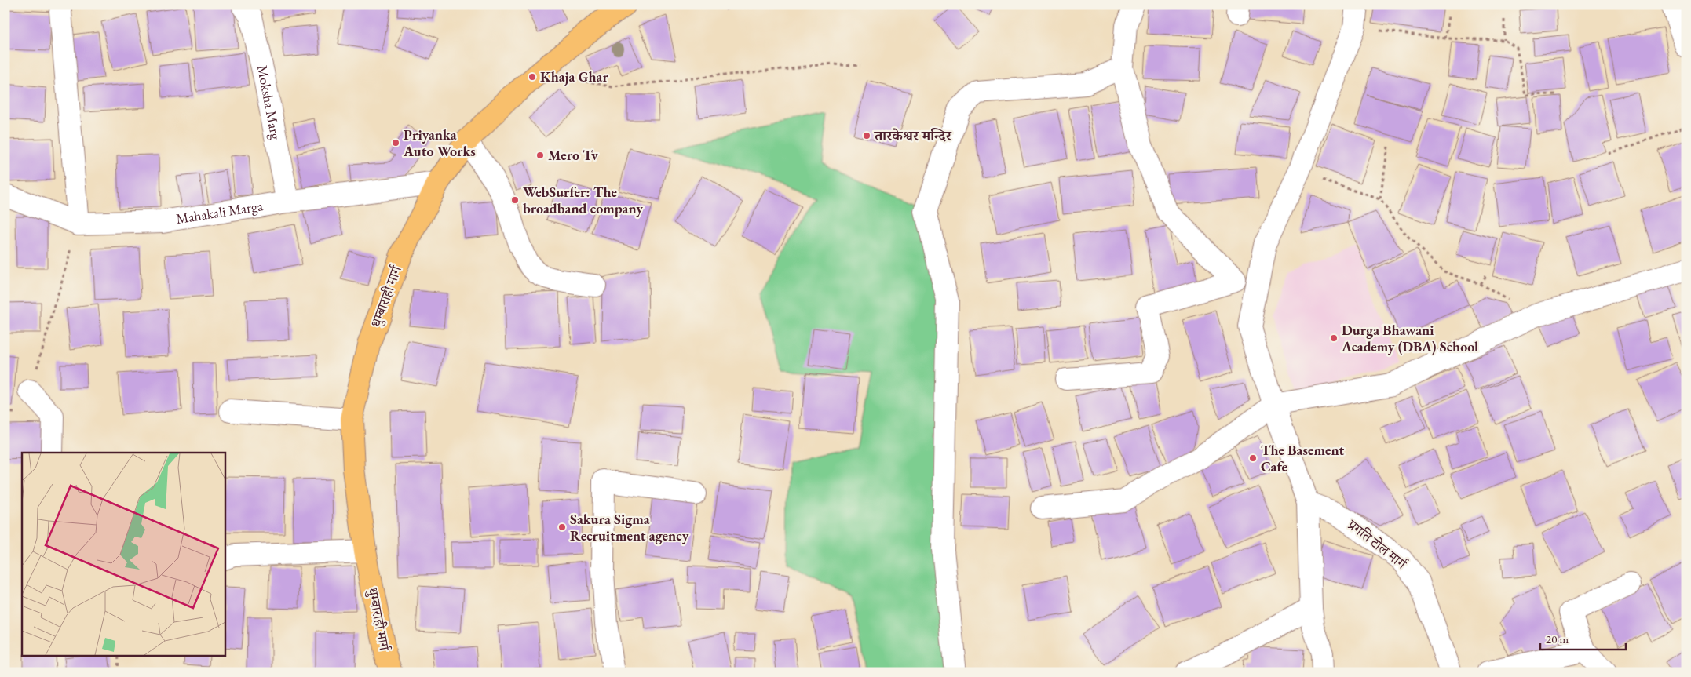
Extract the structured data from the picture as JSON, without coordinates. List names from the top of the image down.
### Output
{
  "streets": {
    "main road": ["धुम्बाराही मार्ग"],
    "street": ["Moksha Marg", "Mahakali Marga", "प्रगति टोल मार्ग"]
  },
  "crossings": [
    ["Moksha Marg", "Mahakali Marga"],
    ["Mahakali Marga", "धुम्बाराही मार्ग"]
  ],
  "places": [
    "Khaja Ghar",
    "तारकेश्वर मन्दिर",
    "Priyanka Auto Works",
    "Mero Tv",
    "WebSurfer: The broadband company",
    "Durga Bhawani Academy (DBA) School",
    "The Basement Cafe",
    "Sakura Sigma Recruitment agency"
  ],
  "scale_bar": "20 m"
}
